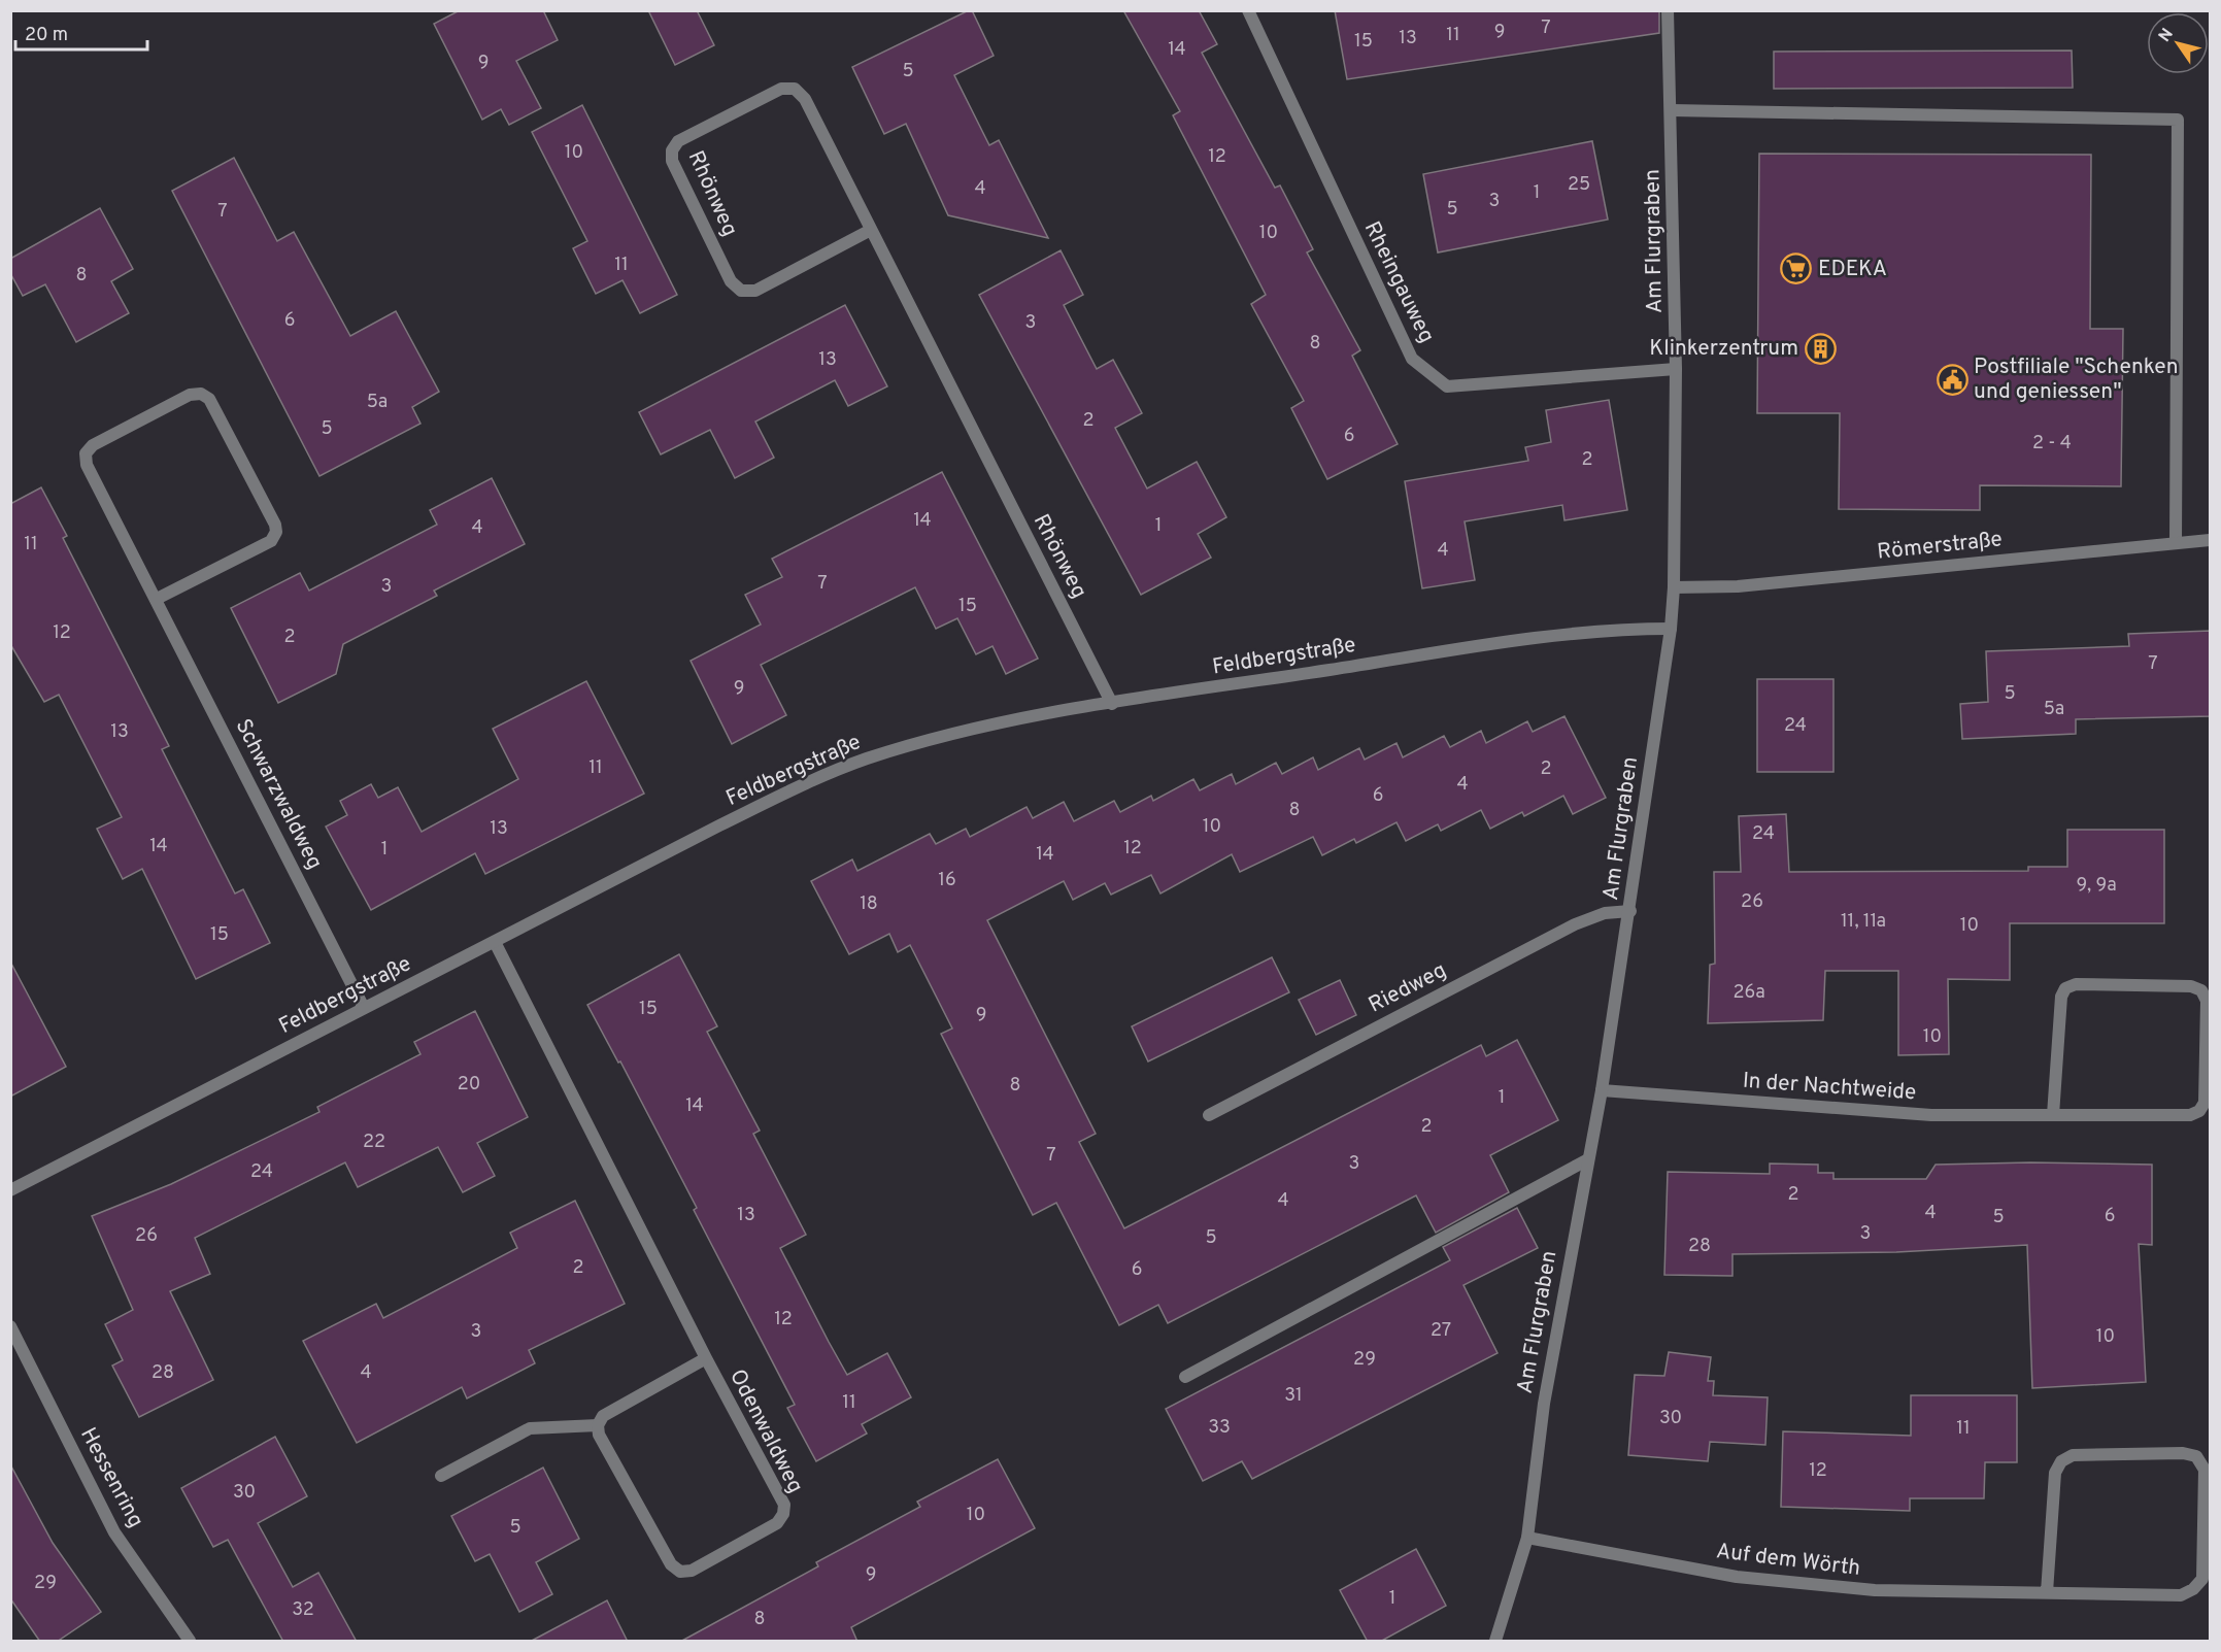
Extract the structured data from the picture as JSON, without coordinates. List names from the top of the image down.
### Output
{
  "streets": {
    "street": [
      "Rhönweg",
      "Am Flurgraben",
      "Rheingauweg",
      "Römerstraße",
      "Feldbergstraße",
      "Schwarzwaldweg",
      "Riedweg",
      "In der Nachtweide",
      "Odenwaldweg",
      "Hessenring",
      "Auf dem Wörth"
    ]
  },
  "crossings": [
    ["Rhönweg", "Feldbergstraße"],
    ["Am Flurgraben", "Rheingauweg"],
    ["Am Flurgraben", "Römerstraße"],
    ["Am Flurgraben", "Feldbergstraße"],
    ["Am Flurgraben", "Riedweg"],
    ["Am Flurgraben", "In der Nachtweide"],
    ["Am Flurgraben", "Auf dem Wörth"],
    ["Feldbergstraße", "Schwarzwaldweg"],
    ["Feldbergstraße", "Odenwaldweg"]
  ],
  "places": {
    "supermarket": ["EDEKA"],
    "building": ["Klinkerzentrum"],
    "public building": ["Postfiliale \"Schenken und geniessen\""]
  },
  "house_numbers": [
    "7",
    "9",
    "11",
    "13",
    "15",
    "14",
    "9",
    "5",
    "10",
    "12",
    "25",
    "4",
    "1",
    "3",
    "5",
    "7",
    "10",
    "11",
    "8",
    "6",
    "3",
    "8",
    "13",
    "5a",
    "2",
    "5",
    "6",
    "2 - 4",
    "2",
    "14",
    "1",
    "4",
    "11",
    "4",
    "7",
    "3",
    "15",
    "12",
    "2",
    "7",
    "9",
    "5",
    "5a",
    "24",
    "13",
    "11",
    "2",
    "4",
    "6",
    "8",
    "10",
    "13",
    "24",
    "14",
    "12",
    "1",
    "14",
    "16",
    "9, 9a",
    "26",
    "18",
    "11, 11a",
    "10",
    "15",
    "26a",
    "15",
    "9",
    "10",
    "20",
    "8",
    "1",
    "14",
    "2",
    "22",
    "7",
    "3",
    "24",
    "2",
    "4",
    "4",
    "13",
    "6",
    "5",
    "3",
    "26",
    "5",
    "28",
    "2",
    "6",
    "12",
    "27",
    "3",
    "10",
    "29",
    "28",
    "4",
    "31",
    "11",
    "30",
    "33",
    "11",
    "12",
    "30",
    "10",
    "5",
    "9",
    "29",
    "1",
    "32",
    "8"
  ],
  "scale_bar": "20 m",
  "north": "top left"
}
